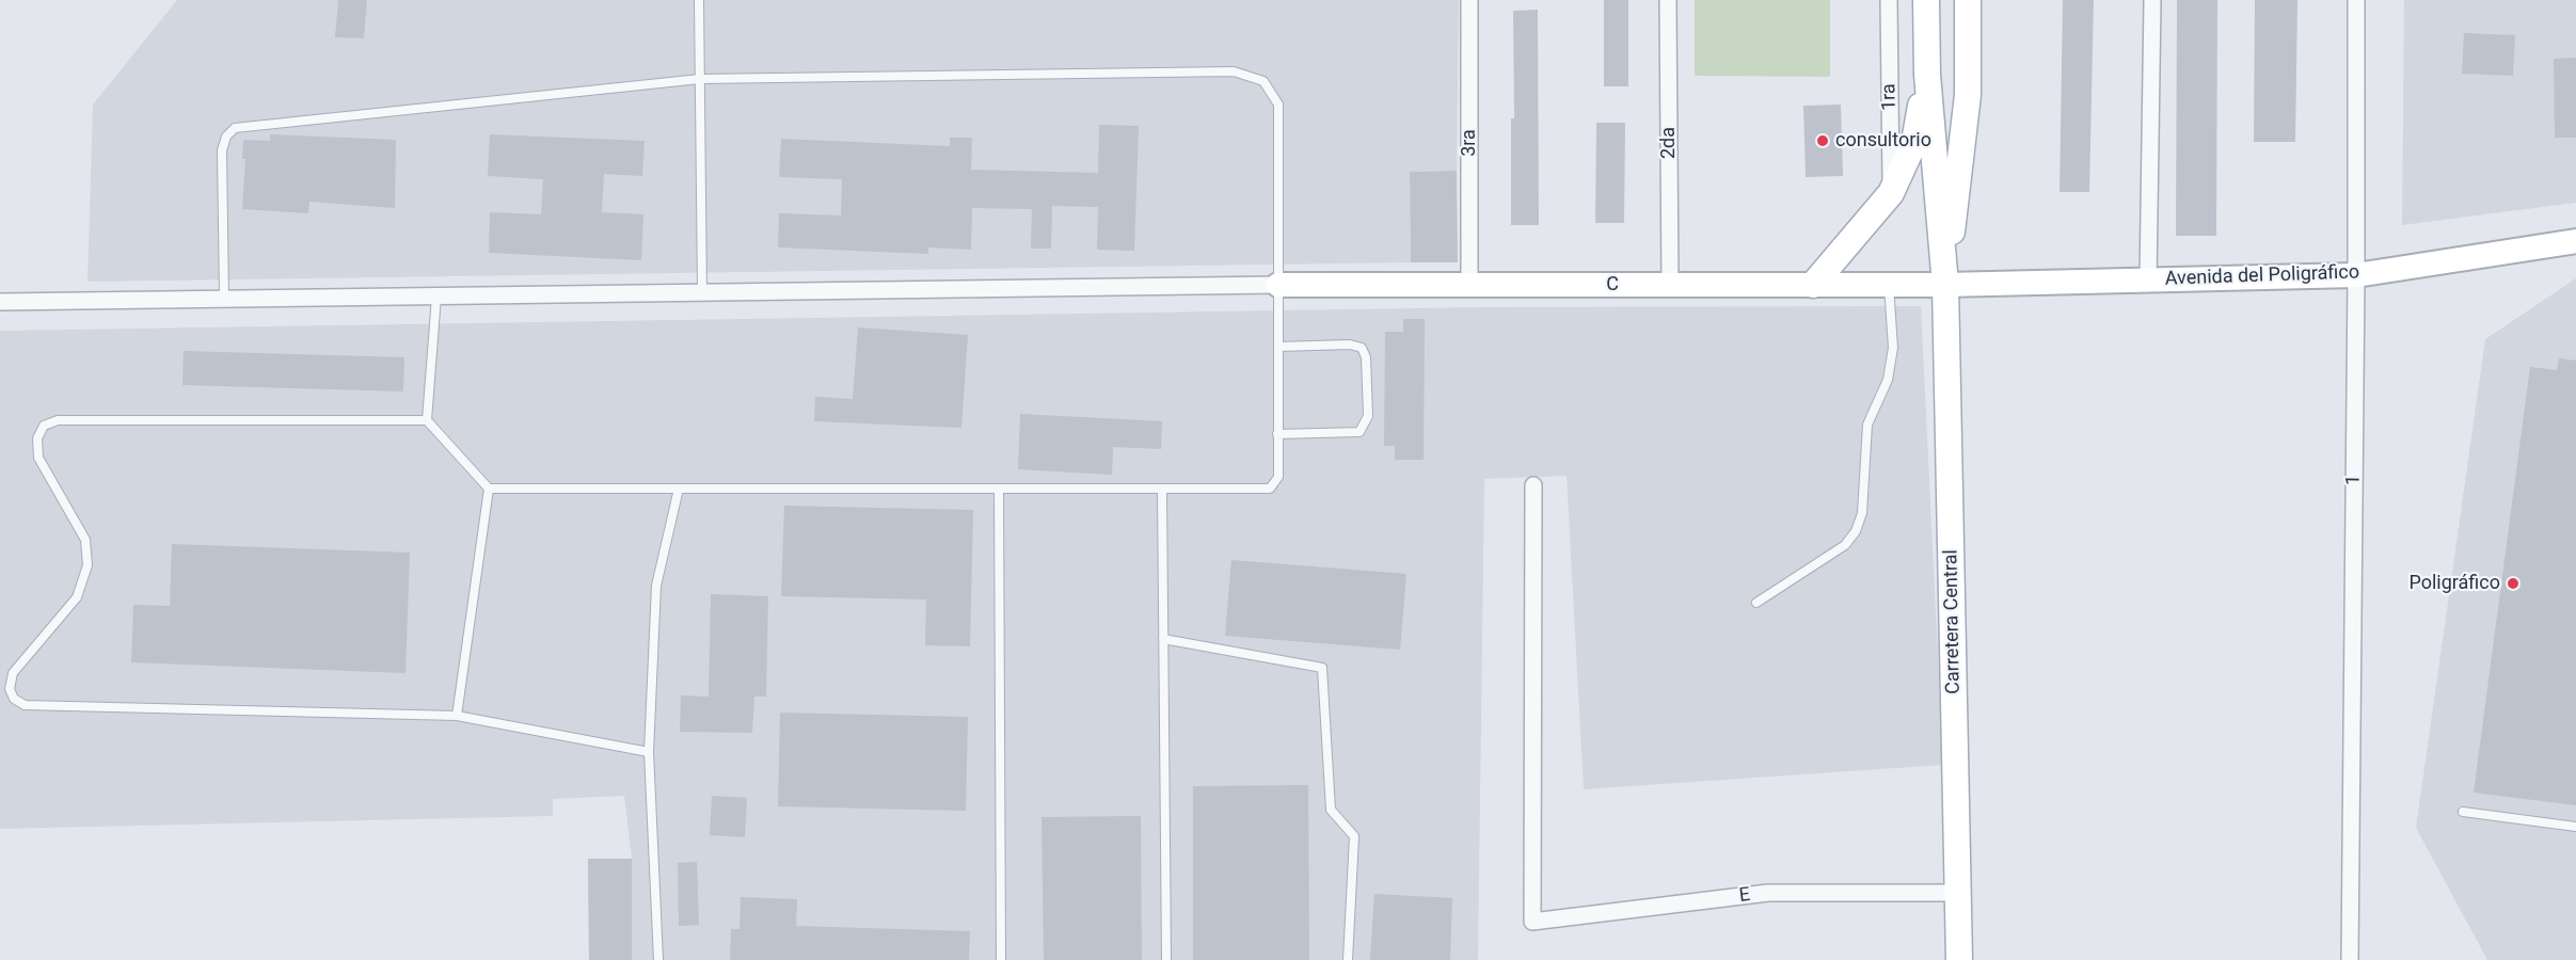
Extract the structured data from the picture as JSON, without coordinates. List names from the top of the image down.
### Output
{
  "streets": {
    "main road": ["Carretera Central"],
    "street": [
      "1ra",
      "3ra",
      "2da",
      "Avenida del Poligráfico",
      "C",
      "1",
      "E"
    ]
  },
  "crossings": [
    ["3ra", "C"],
    ["2da", "C"],
    ["Avenida del Poligráfico", "C"],
    ["Avenida del Poligráfico", "1"],
    ["Avenida del Poligráfico", "Carretera Central"],
    ["C", "Carretera Central"],
    ["Carretera Central", "E"]
  ],
  "places": ["consultorio", "Poligráfico"]
}
